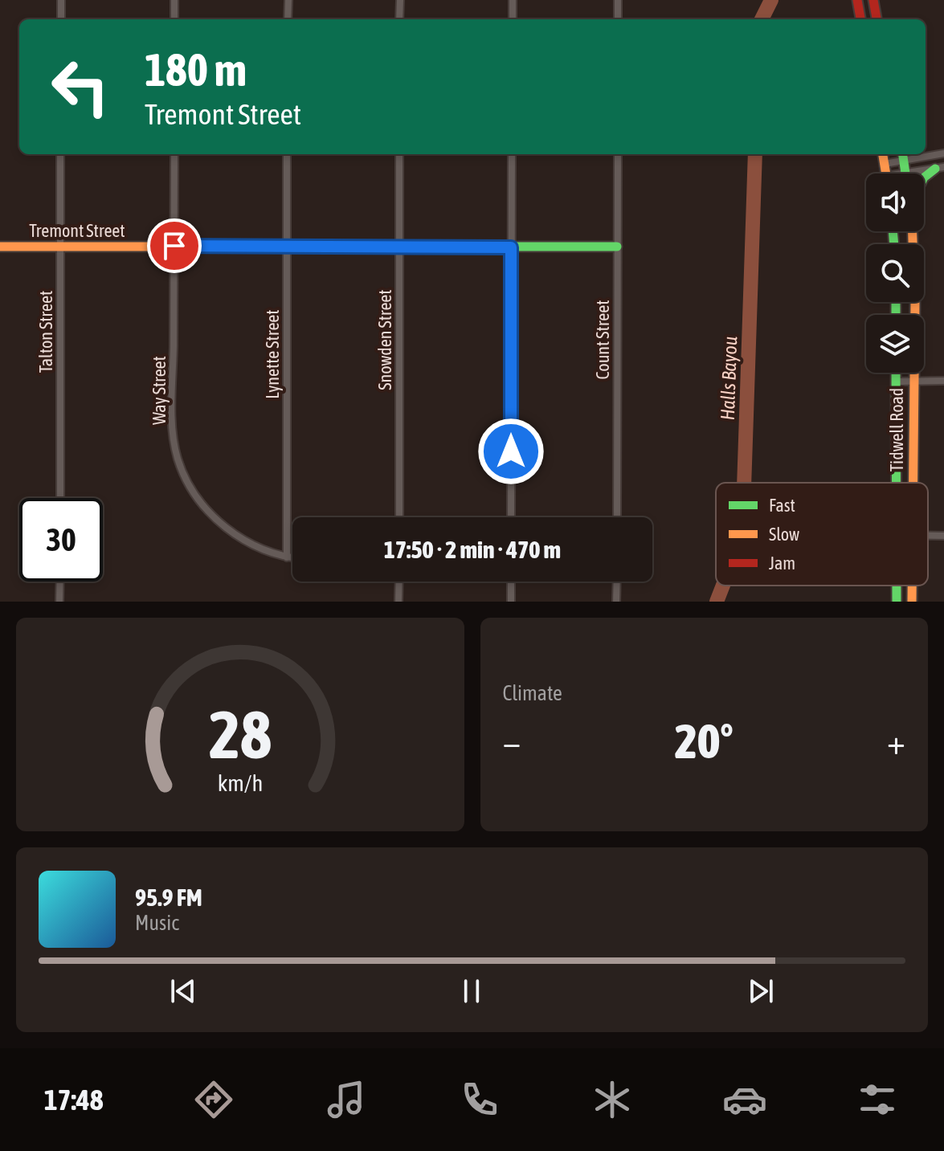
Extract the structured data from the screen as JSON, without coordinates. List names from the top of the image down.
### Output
{
  "streets": {
    "main road": ["Tremont Street", "Tidwell Road"],
    "street": [
      "Talton Street",
      "Snowden Street",
      "Count Street",
      "Lynette Street",
      "Way Street"
    ]
  },
  "crossings": [
    ["Tremont Street", "Talton Street"],
    ["Tremont Street", "Snowden Street"],
    ["Tremont Street", "Count Street"],
    ["Tremont Street", "Lynette Street"],
    ["Tremont Street", "Way Street"],
    ["Lynette Street", "Way Street"]
  ],
  "water": ["Halls Bayou"],
  "legend": ["Fast", "Slow", "Jam"],
  "page": {
    "turn": ["180 m", "Tremont Street"],
    "limit": "30",
    "trip": "17:50 · 2 min · 470 m",
    "tile": "Climate",
    "heat": ["−", "20°", "+"],
    "song": ["95.9 FM", "Music"],
    "tabs": "17:48",
    "gauge": ["28", "km/h"]
  }
}
